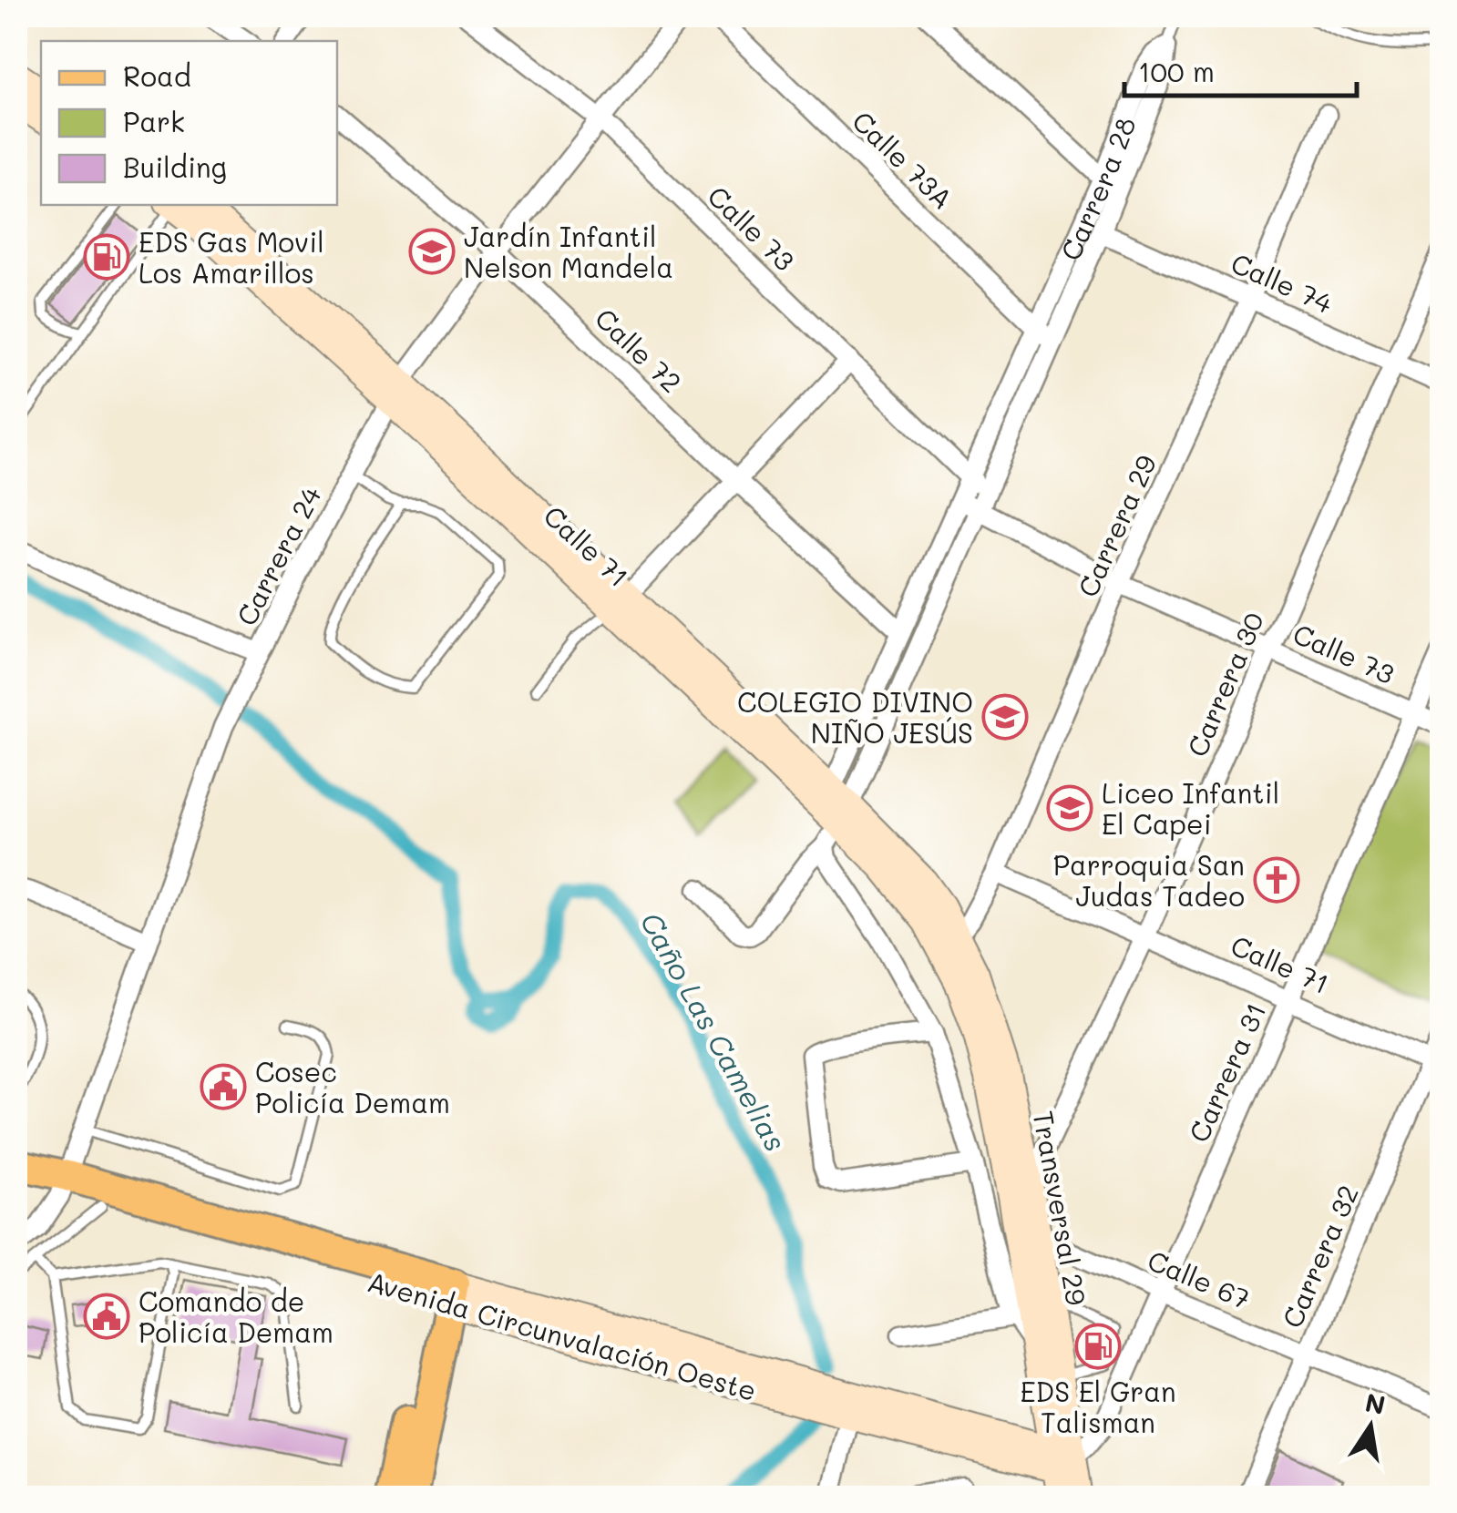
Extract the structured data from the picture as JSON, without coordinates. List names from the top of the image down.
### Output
{
  "streets": {
    "main road": ["Calle 71", "Transversal 29", "Avenida Circunvalación Oeste"],
    "street": [
      "Calle 73A",
      "Carrera 28",
      "Calle 73",
      "Calle 74",
      "Calle 72",
      "Carrera 29",
      "Carrera 24",
      "Carrera 30",
      "Carrera 31",
      "Carrera 32",
      "Calle 67"
    ]
  },
  "crossings": [
    ["Calle 73A", "Carrera 28"],
    ["Carrera 28", "Calle 73"],
    ["Carrera 28", "Calle 74"],
    ["Carrera 28", "Calle 72"],
    ["Carrera 28", "Calle 71"],
    ["Calle 73", "Carrera 29"],
    ["Calle 73", "Carrera 24"],
    ["Calle 73", "Carrera 30"],
    ["Calle 73", "Carrera 31"],
    ["Calle 74", "Carrera 29"],
    ["Calle 74", "Carrera 30"],
    ["Calle 72", "Carrera 24"],
    ["Carrera 29", "Calle 71"],
    ["Carrera 29", "Transversal 29"],
    ["Calle 71", "Carrera 24"],
    ["Calle 71", "Carrera 30"],
    ["Calle 71", "Carrera 31"],
    ["Calle 71", "Transversal 29"],
    ["Calle 71", "Carrera 32"],
    ["Carrera 24", "Avenida Circunvalación Oeste"],
    ["Carrera 30", "Transversal 29"],
    ["Carrera 31", "Transversal 29"],
    ["Carrera 31", "Calle 67"],
    ["Carrera 31", "Avenida Circunvalación Oeste"],
    ["Transversal 29", "Calle 67"],
    ["Transversal 29", "Avenida Circunvalación Oeste"],
    ["Carrera 32", "Calle 67"]
  ],
  "water": ["Caño Las Camelias"],
  "places": {
    "school or university": ["Jardín Infantil Nelson Mandela", "COLEGIO DIVINO NIÑO JESÚS", "Liceo Infantil El Capei"],
    "fuel station": ["EDS Gas Movil Los Amarillos", "EDS El Gran Talisman"],
    "church": ["Parroquia San Judas Tadeo"],
    "public building": ["Cosec Policía Demam", "Comando de Policía Demam"]
  },
  "legend": ["Road", "Park", "Building"],
  "scale_bar": "100 m",
  "north": "top"
}
